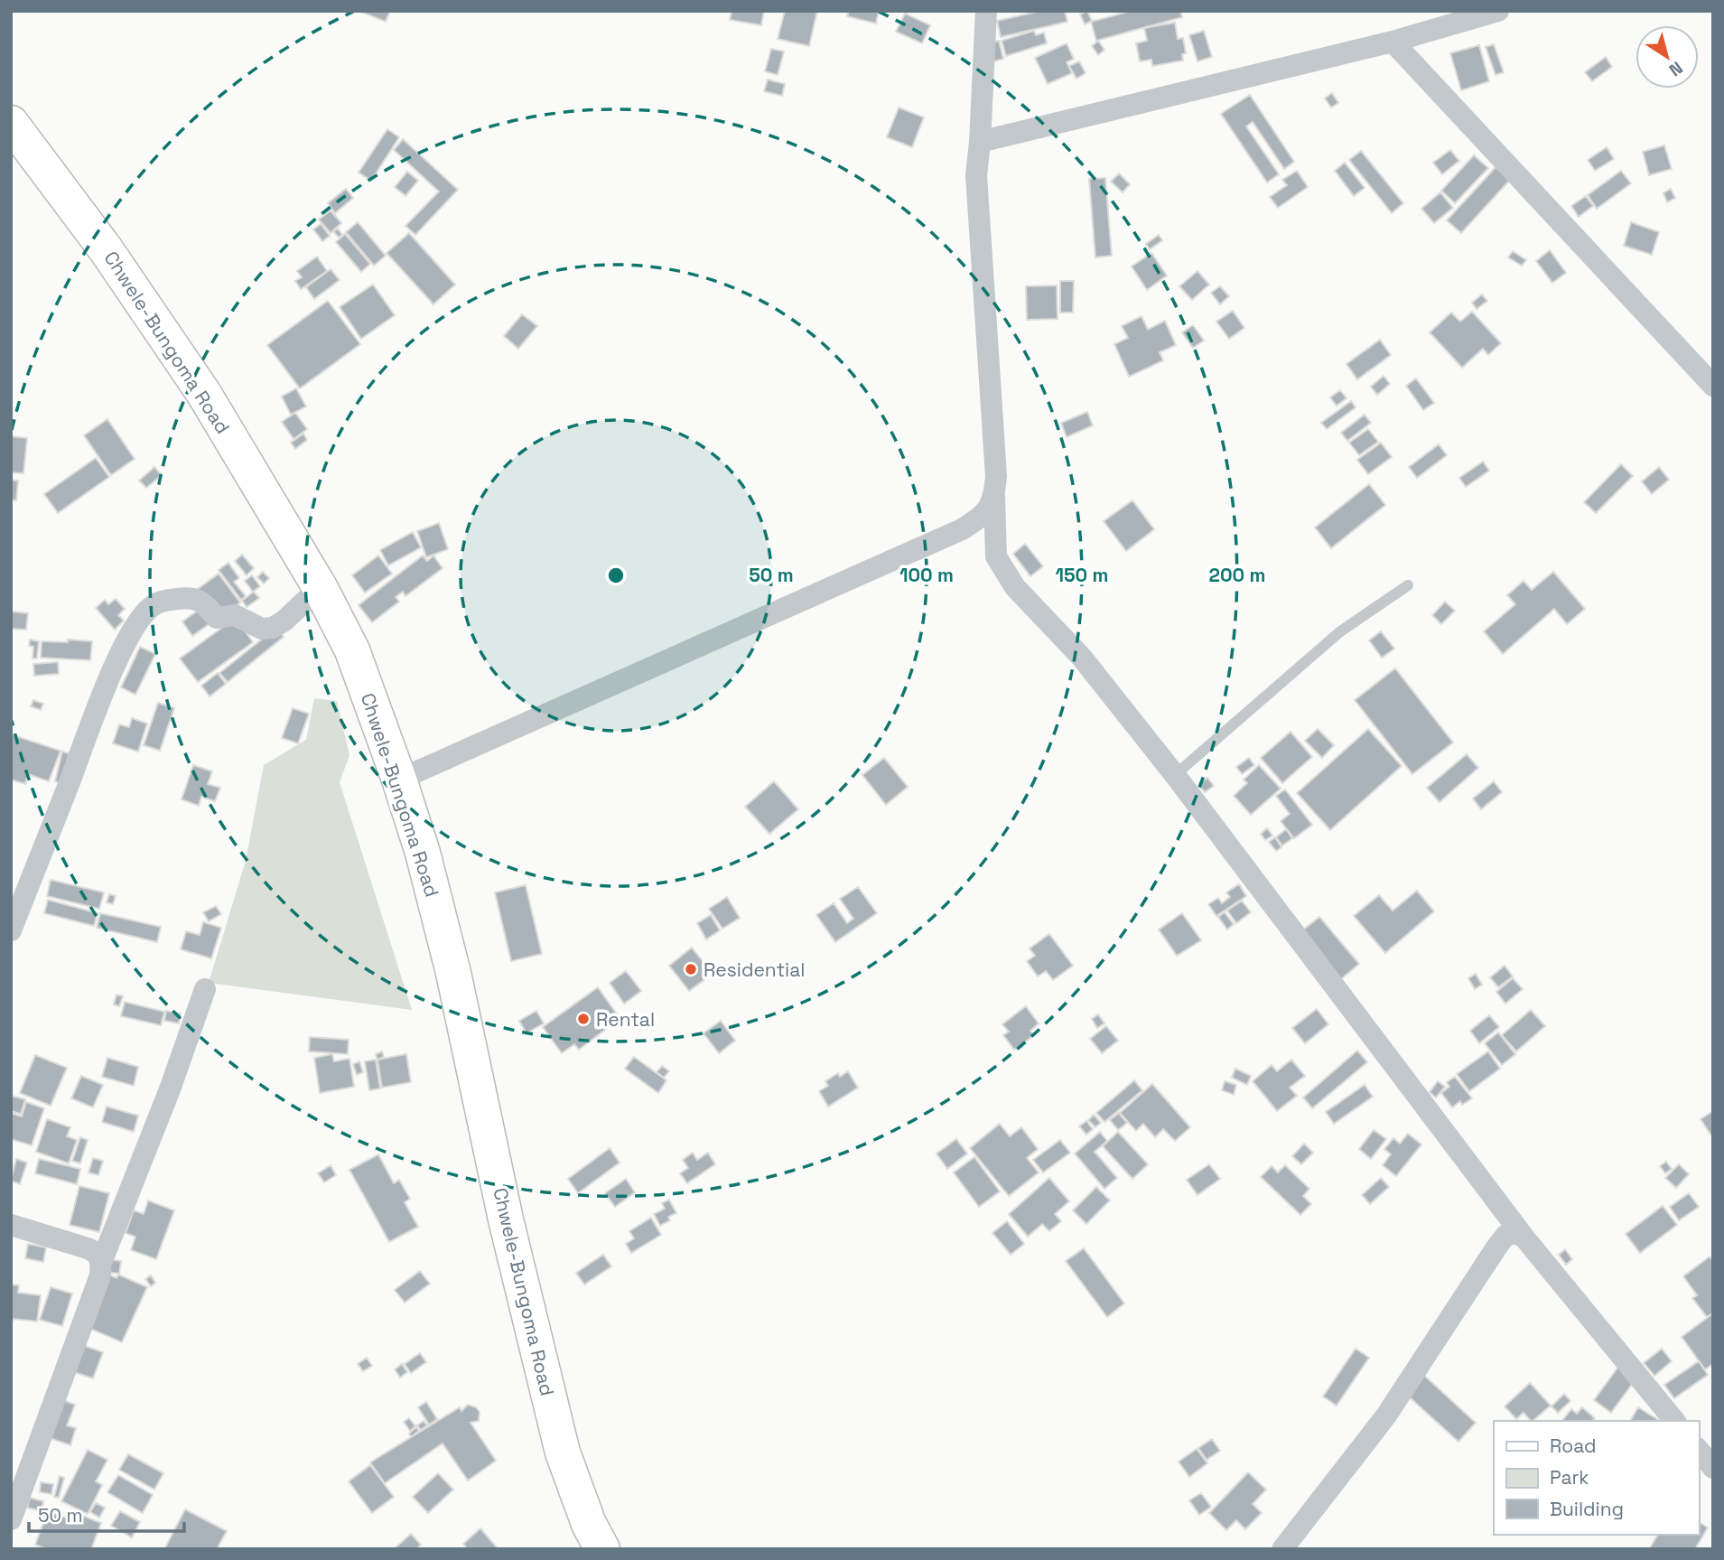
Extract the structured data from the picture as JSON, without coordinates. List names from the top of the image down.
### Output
{
  "streets": {
    "main road": ["Chwele-Bungoma Road"]
  },
  "places": ["Residential", "Rental"],
  "legend": ["Road", "Park", "Building"],
  "scale_bar": "50 m",
  "north": "bottom right",
  "rings": [
    "50 m",
    "100 m",
    "150 m",
    "200 m"
  ]
}
